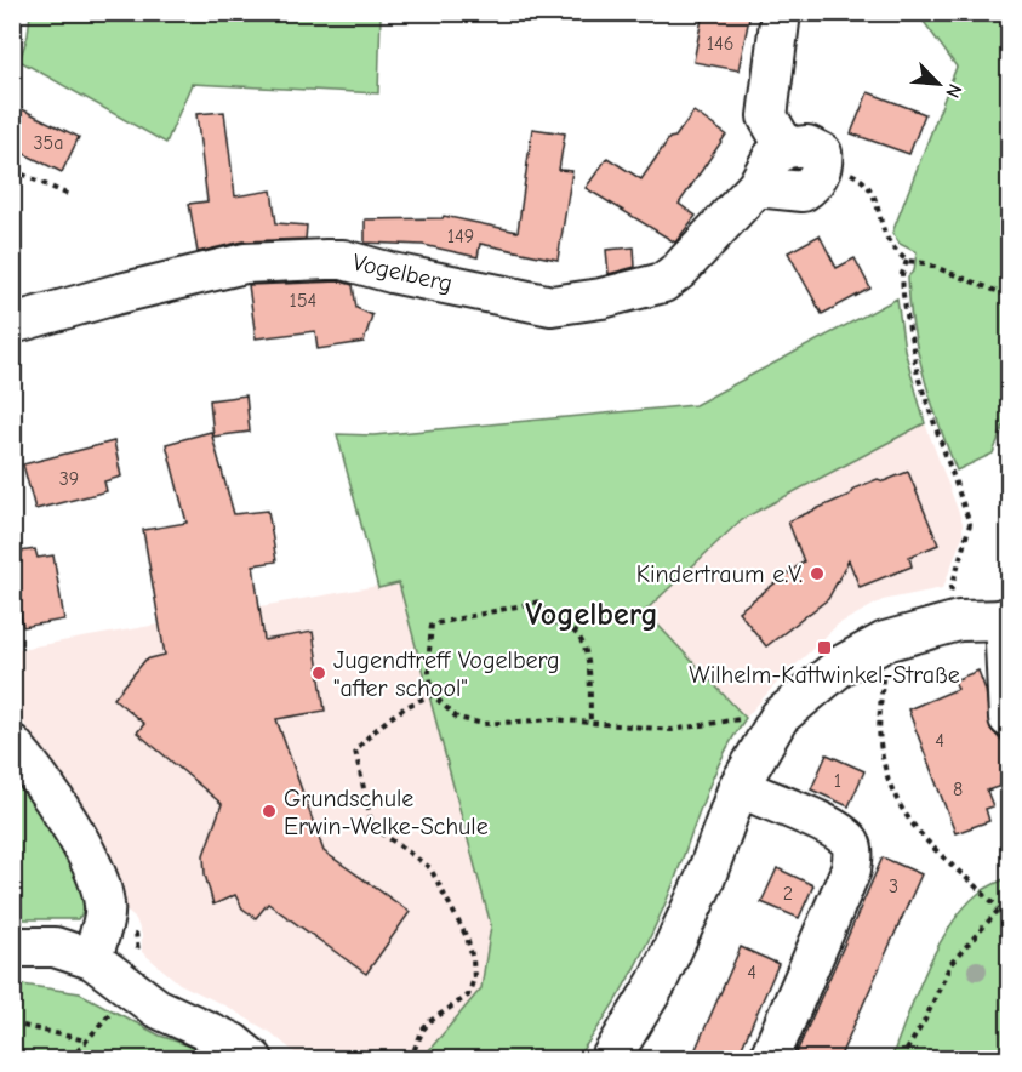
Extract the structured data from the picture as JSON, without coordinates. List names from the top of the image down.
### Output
{
  "streets": {
    "street": ["Vogelberg"]
  },
  "districts": ["Vogelberg"],
  "places": {
    "other": ["Kindertraum e.V.", "Jugendtreff Vogelberg \"after school\"", "Grundschule Erwin-Welke-Schule"],
    "transit": ["Wilhelm-Kattwinkel-Straße"]
  },
  "house_numbers": [
    "146",
    "35a",
    "149",
    "154",
    "39",
    "4",
    "1",
    "8",
    "3",
    "2",
    "4"
  ],
  "north": "bottom right"
}
